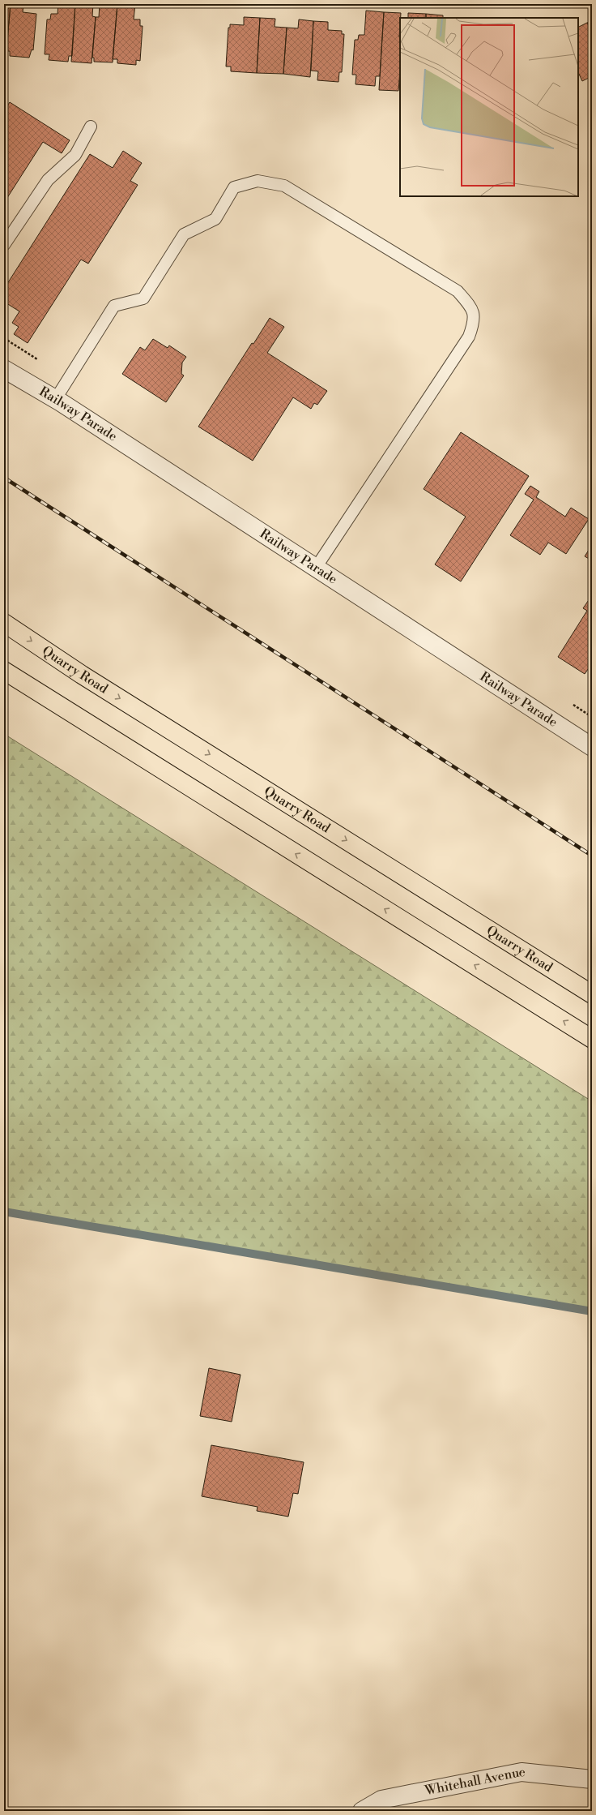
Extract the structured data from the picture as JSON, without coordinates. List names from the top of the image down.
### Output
{
  "streets": {
    "main road": ["Quarry Road"],
    "street": ["Railway Parade", "Whitehall Avenue"]
  }
}
